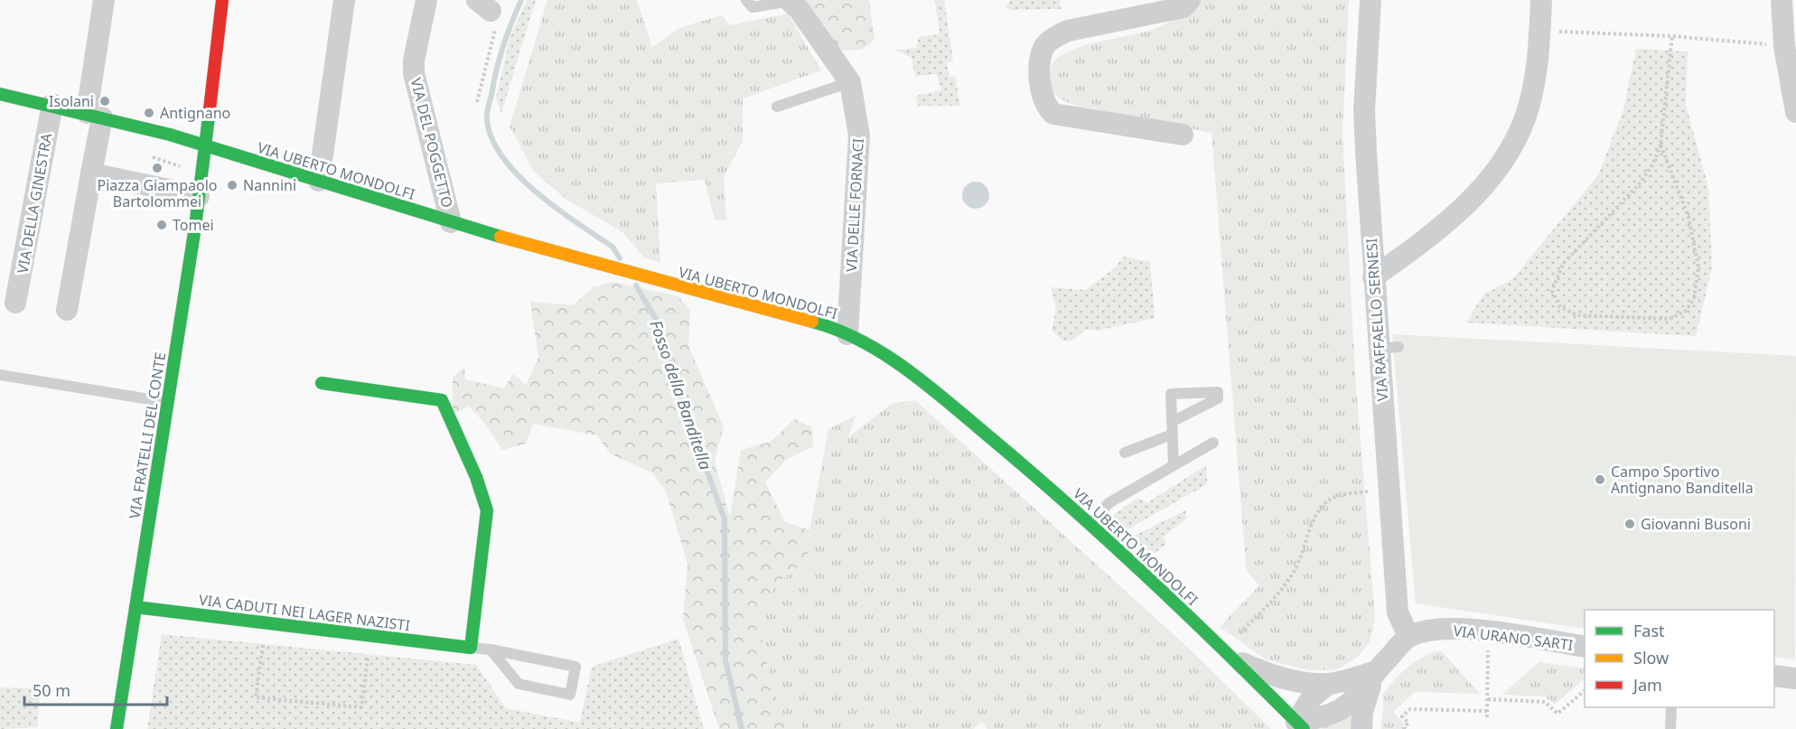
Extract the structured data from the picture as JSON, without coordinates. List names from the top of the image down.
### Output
{
  "streets": {
    "main road": ["VIA UBERTO MONDOLFI", "VIA FRATELLI DEL CONTE", "VIA CADUTI NEI LAGER NAZISTI"],
    "street": [
      "VIA DEL POGGETTO",
      "VIA DELLA GINESTRA",
      "VIA DELLE FORNACI",
      "VIA RAFFAELLO SERNESI",
      "VIA URANO SARTI"
    ]
  },
  "crossings": [
    ["VIA DEL POGGETTO", "VIA UBERTO MONDOLFI"],
    ["VIA UBERTO MONDOLFI", "VIA DELLE FORNACI"],
    ["VIA UBERTO MONDOLFI", "VIA FRATELLI DEL CONTE"],
    ["VIA RAFFAELLO SERNESI", "VIA URANO SARTI"],
    ["VIA FRATELLI DEL CONTE", "VIA CADUTI NEI LAGER NAZISTI"]
  ],
  "water": ["Fosso della Banditella"],
  "places": [
    "Isolani",
    "Antignano",
    "Piazza Giampaolo Bartolommei",
    "Nannini",
    "Tomei",
    "Campo Sportivo Antignano Banditella",
    "Giovanni Busoni"
  ],
  "legend": ["Fast", "Slow", "Jam"],
  "scale_bar": "50 m"
}
